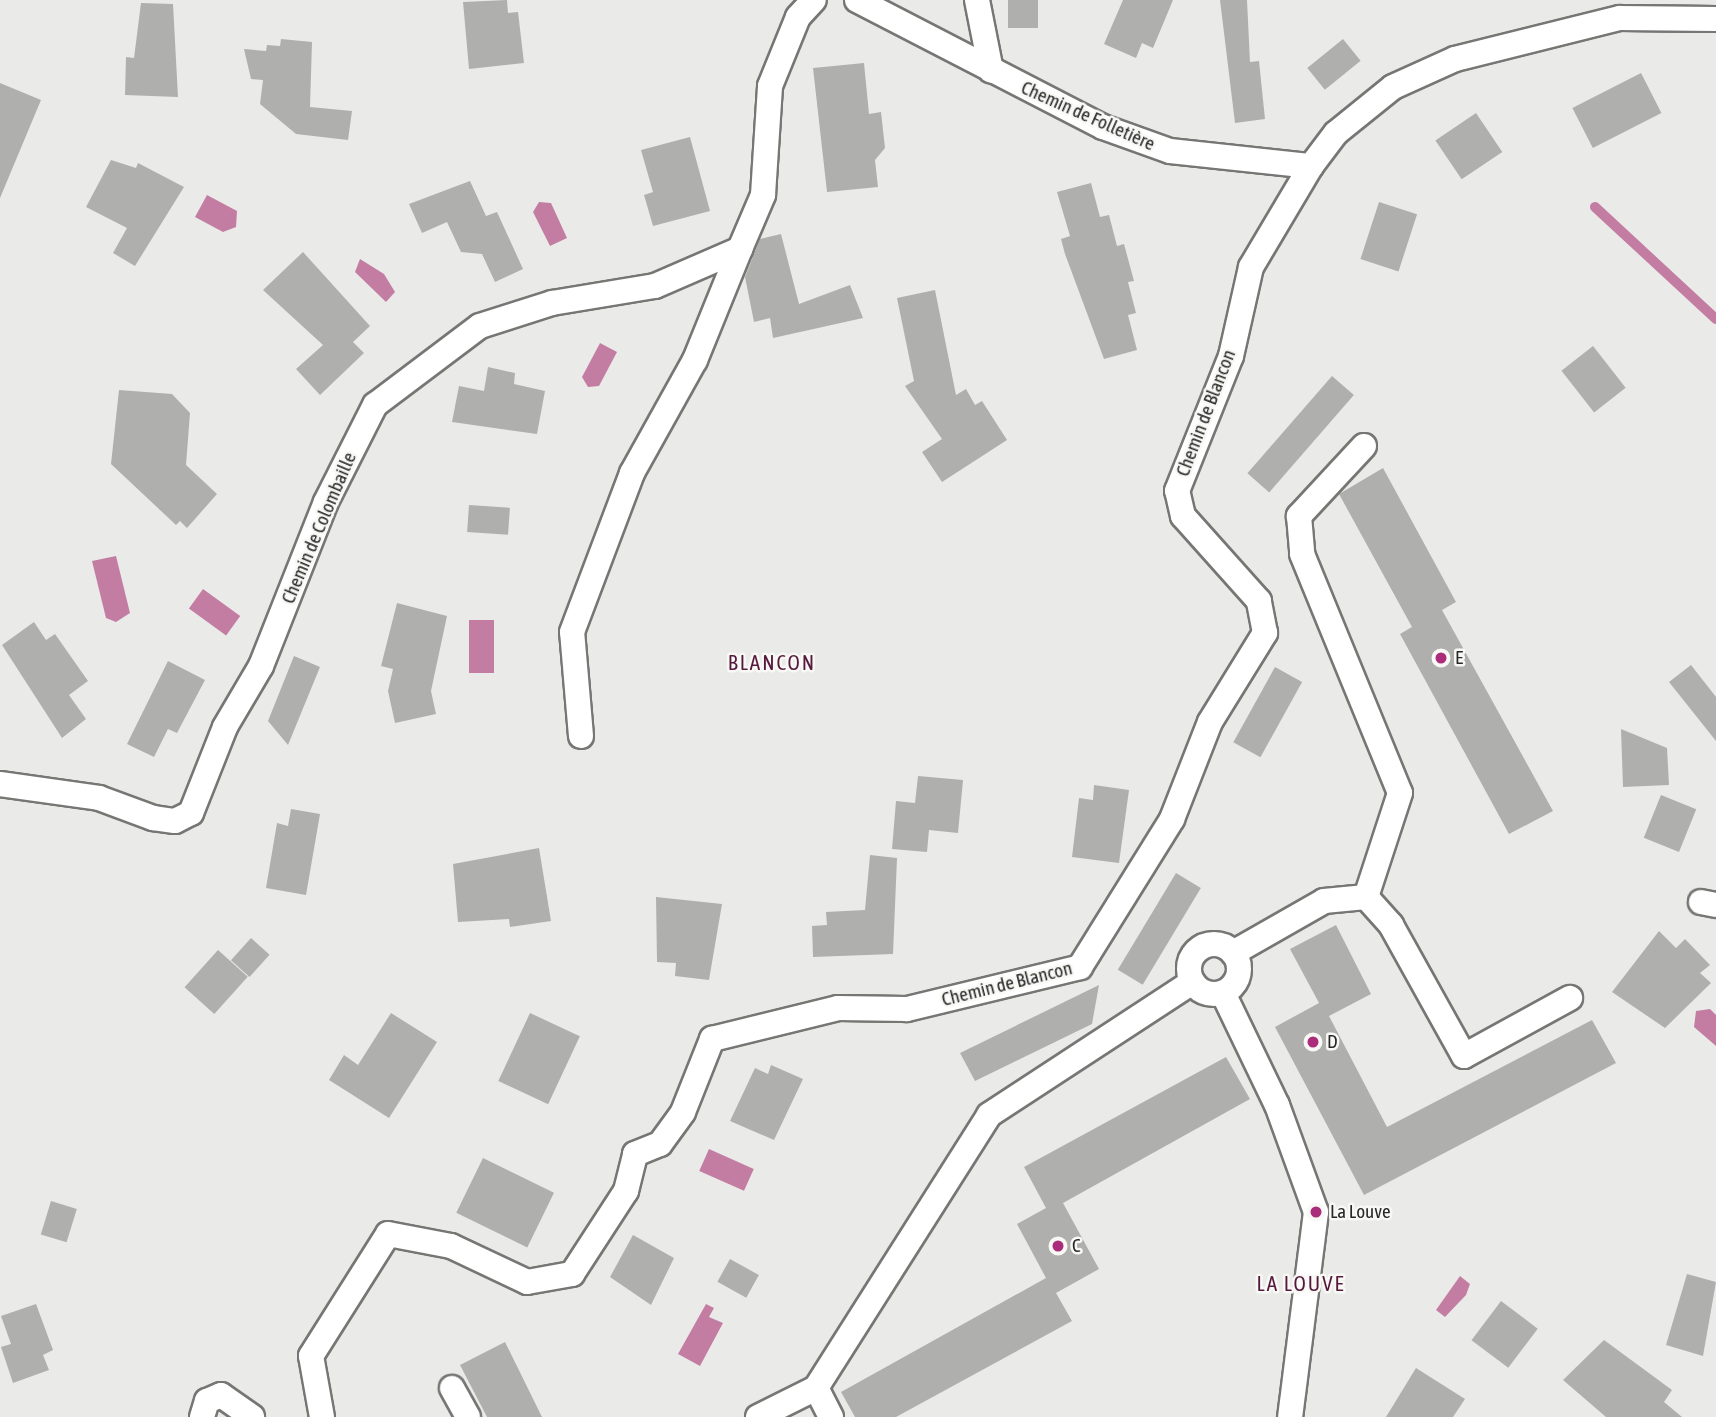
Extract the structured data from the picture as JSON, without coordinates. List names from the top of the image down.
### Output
{
  "streets": {
    "street": ["Chemin de Folletière", "Chemin de Blancon", "Chemin de Colombaille"]
  },
  "crossings": [
    ["Chemin de Folletière", "Chemin de Blancon"]
  ],
  "districts": ["BLANCON", "LA LOUVE"],
  "places": [
    "E",
    "D",
    "La Louve",
    "C"
  ]
}
